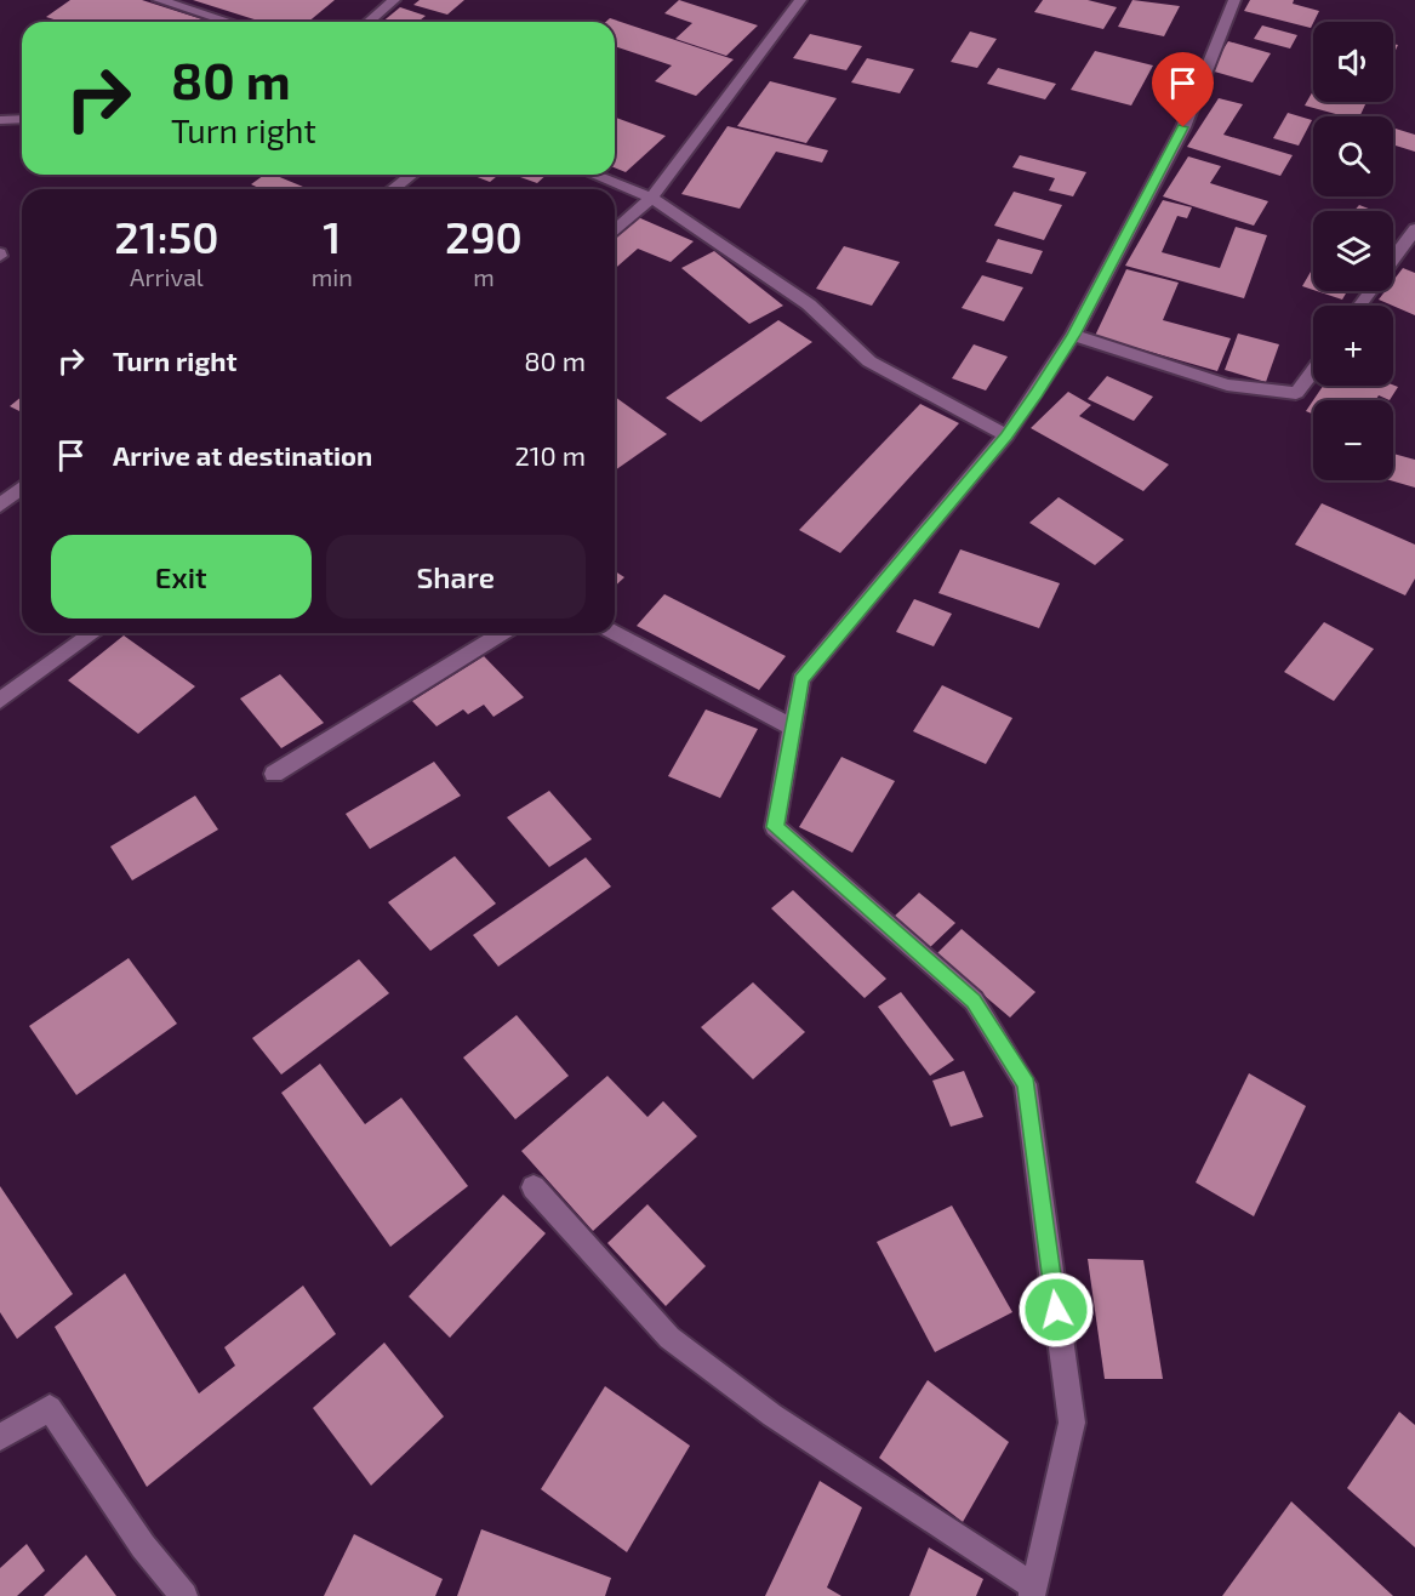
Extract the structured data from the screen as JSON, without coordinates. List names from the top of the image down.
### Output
{
  "page": {
    "map_buttons": ["+", "−"],
    "turn": ["80 m", "Turn right"],
    "eta": [
      "21:50",
      "Arrival",
      "1",
      "min",
      "290",
      "m"
    ],
    "list": [
      {
        "name": "Turn right",
        "value": "80 m"
      },
      {
        "name": "Arrive at destination",
        "value": "210 m"
      }
    ],
    "buttons": ["Exit", "Share"]
  }
}
